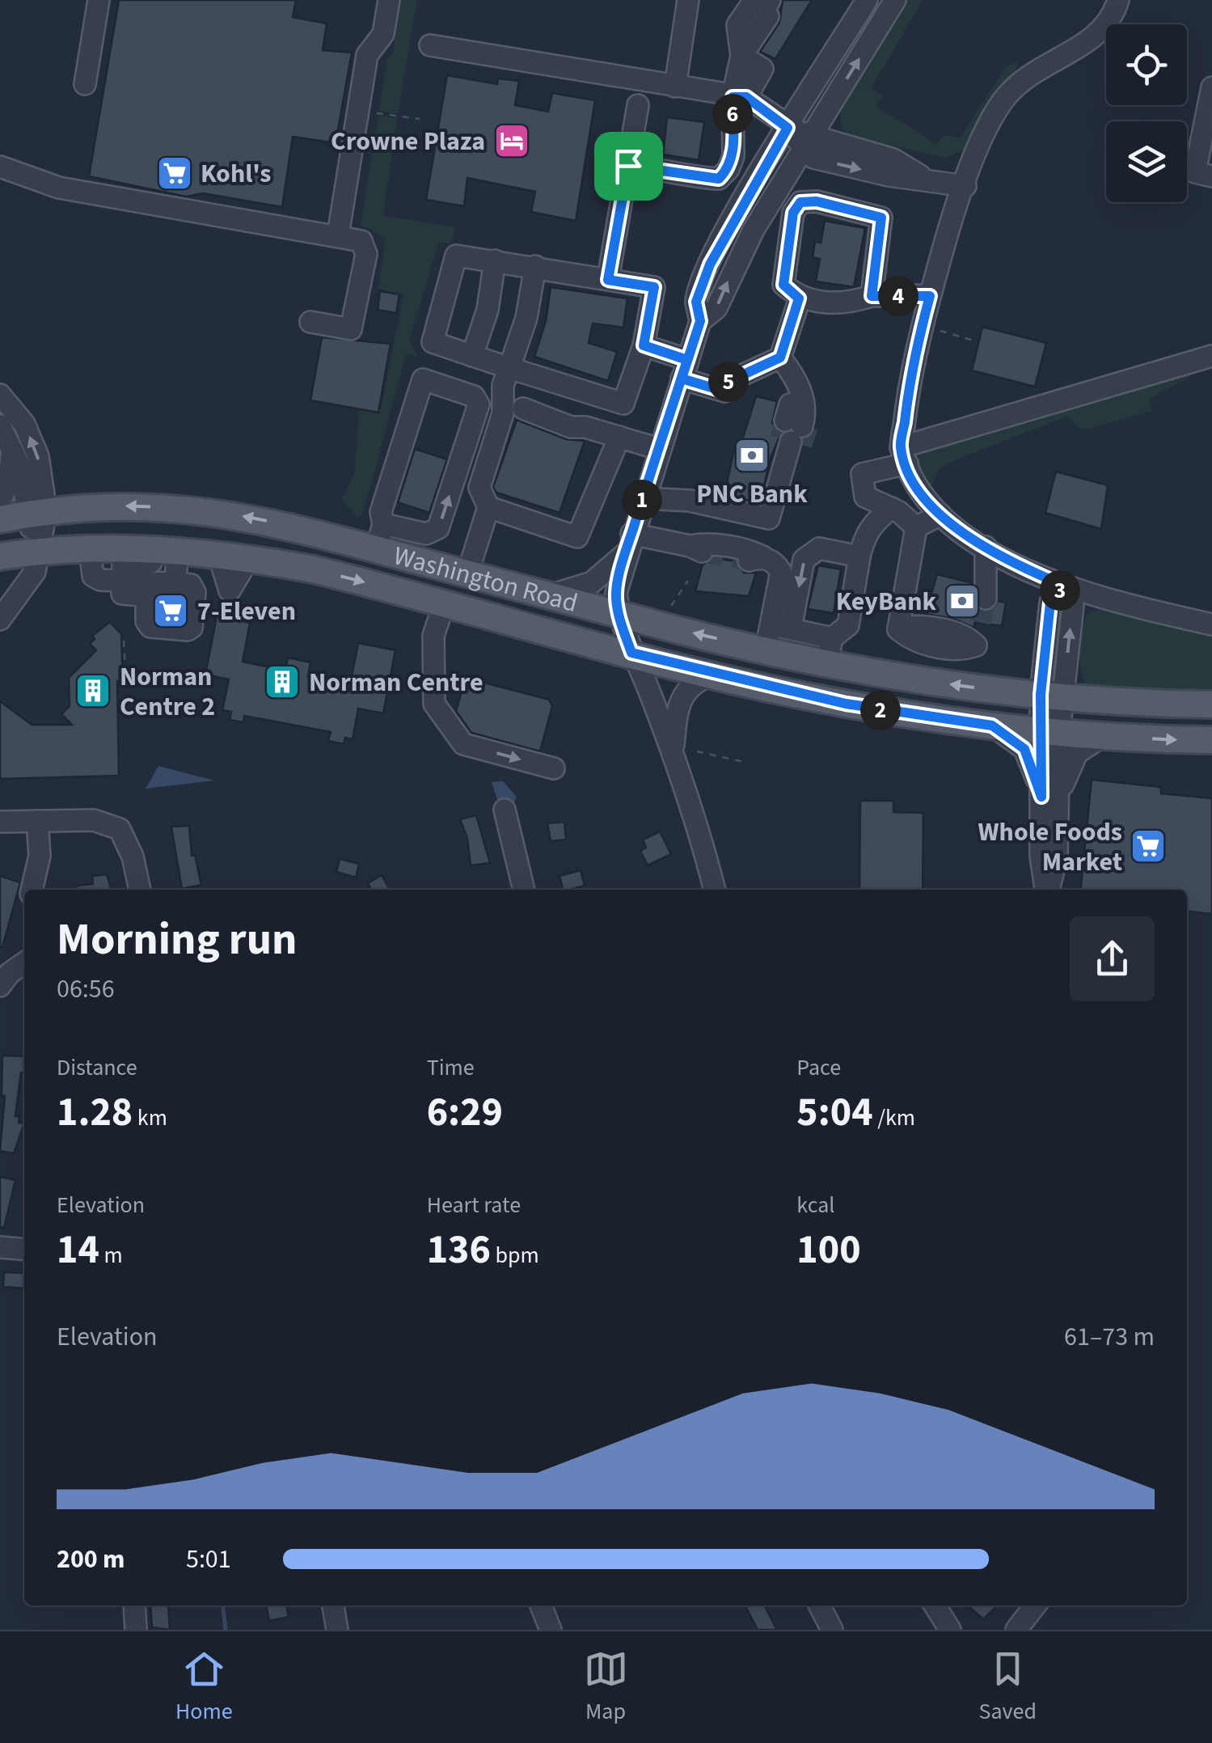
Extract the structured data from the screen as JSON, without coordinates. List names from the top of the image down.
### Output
{
  "streets": {
    "main road": ["Washington Road"]
  },
  "places": {
    "hotel": ["Crowne Plaza"],
    "supermarket": ["Kohl's", "7-Eleven", "Whole Foods Market"],
    "bank": ["PNC Bank", "KeyBank"],
    "building": ["Norman Centre", "Norman Centre 2"]
  },
  "page": {
    "pins": [
      "6",
      "4",
      "5",
      "1",
      "3",
      "2"
    ],
    "heading": ["Morning run", "06:56"],
    "stats": [
      ["Distance", "1.28 km"],
      ["Time", "6:29"],
      ["Pace", "5:04 /km"],
      ["Elevation", "14 m"],
      ["Heart rate", "136 bpm"],
      ["kcal", "100"]
    ],
    "chart": ["Elevation", "61–73 m"],
    "list": [
      {
        "name": "200 m",
        "note": "5:01"
      }
    ],
    "tabs": ["Home", "Map", "Saved"]
  }
}
